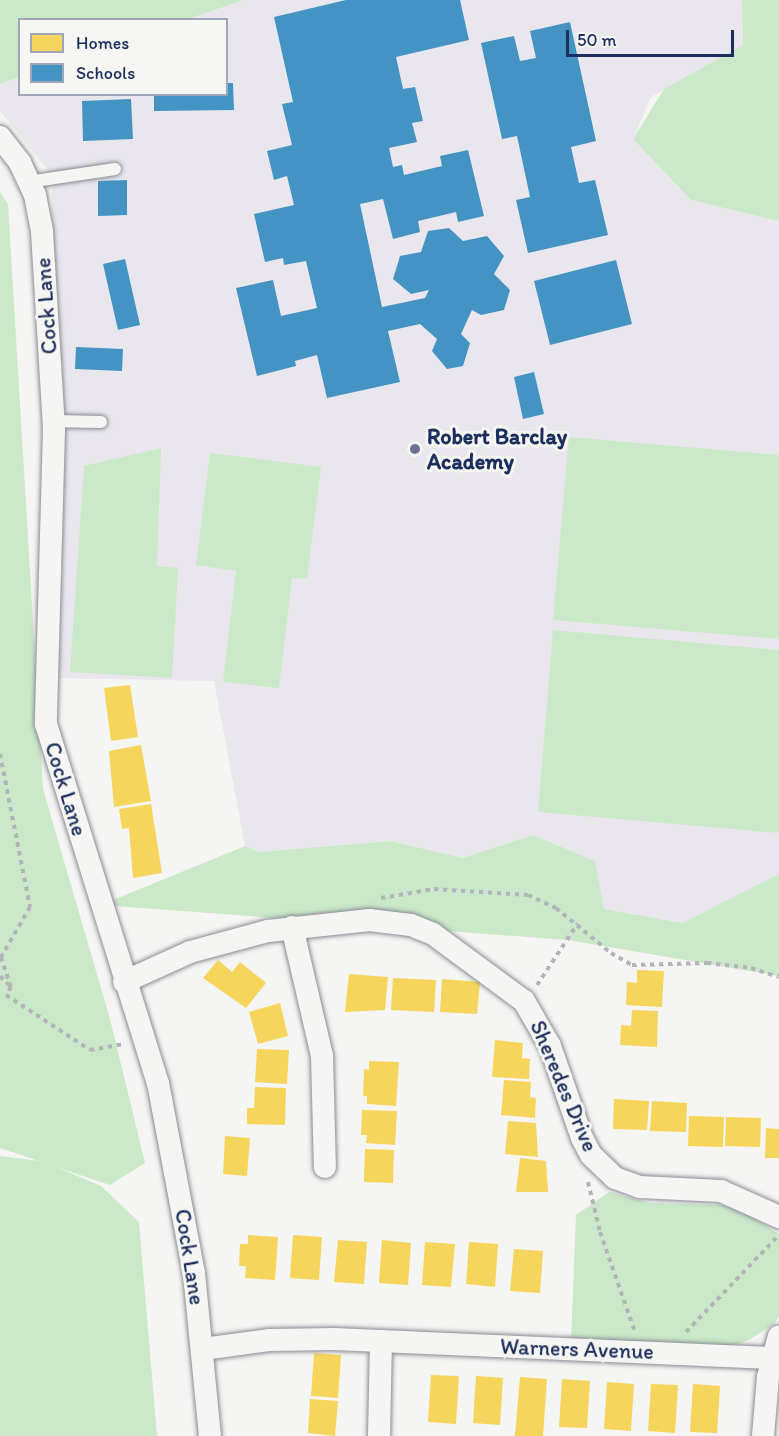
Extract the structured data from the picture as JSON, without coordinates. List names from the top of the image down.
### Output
{
  "streets": {
    "street": ["Cock Lane", "Sheredes Drive", "Warners Avenue"]
  },
  "crossings": [
    ["Cock Lane", "Sheredes Drive"],
    ["Cock Lane", "Warners Avenue"]
  ],
  "places": ["Robert Barclay Academy"],
  "legend": ["Homes", "Schools"],
  "scale_bar": "50 m"
}
